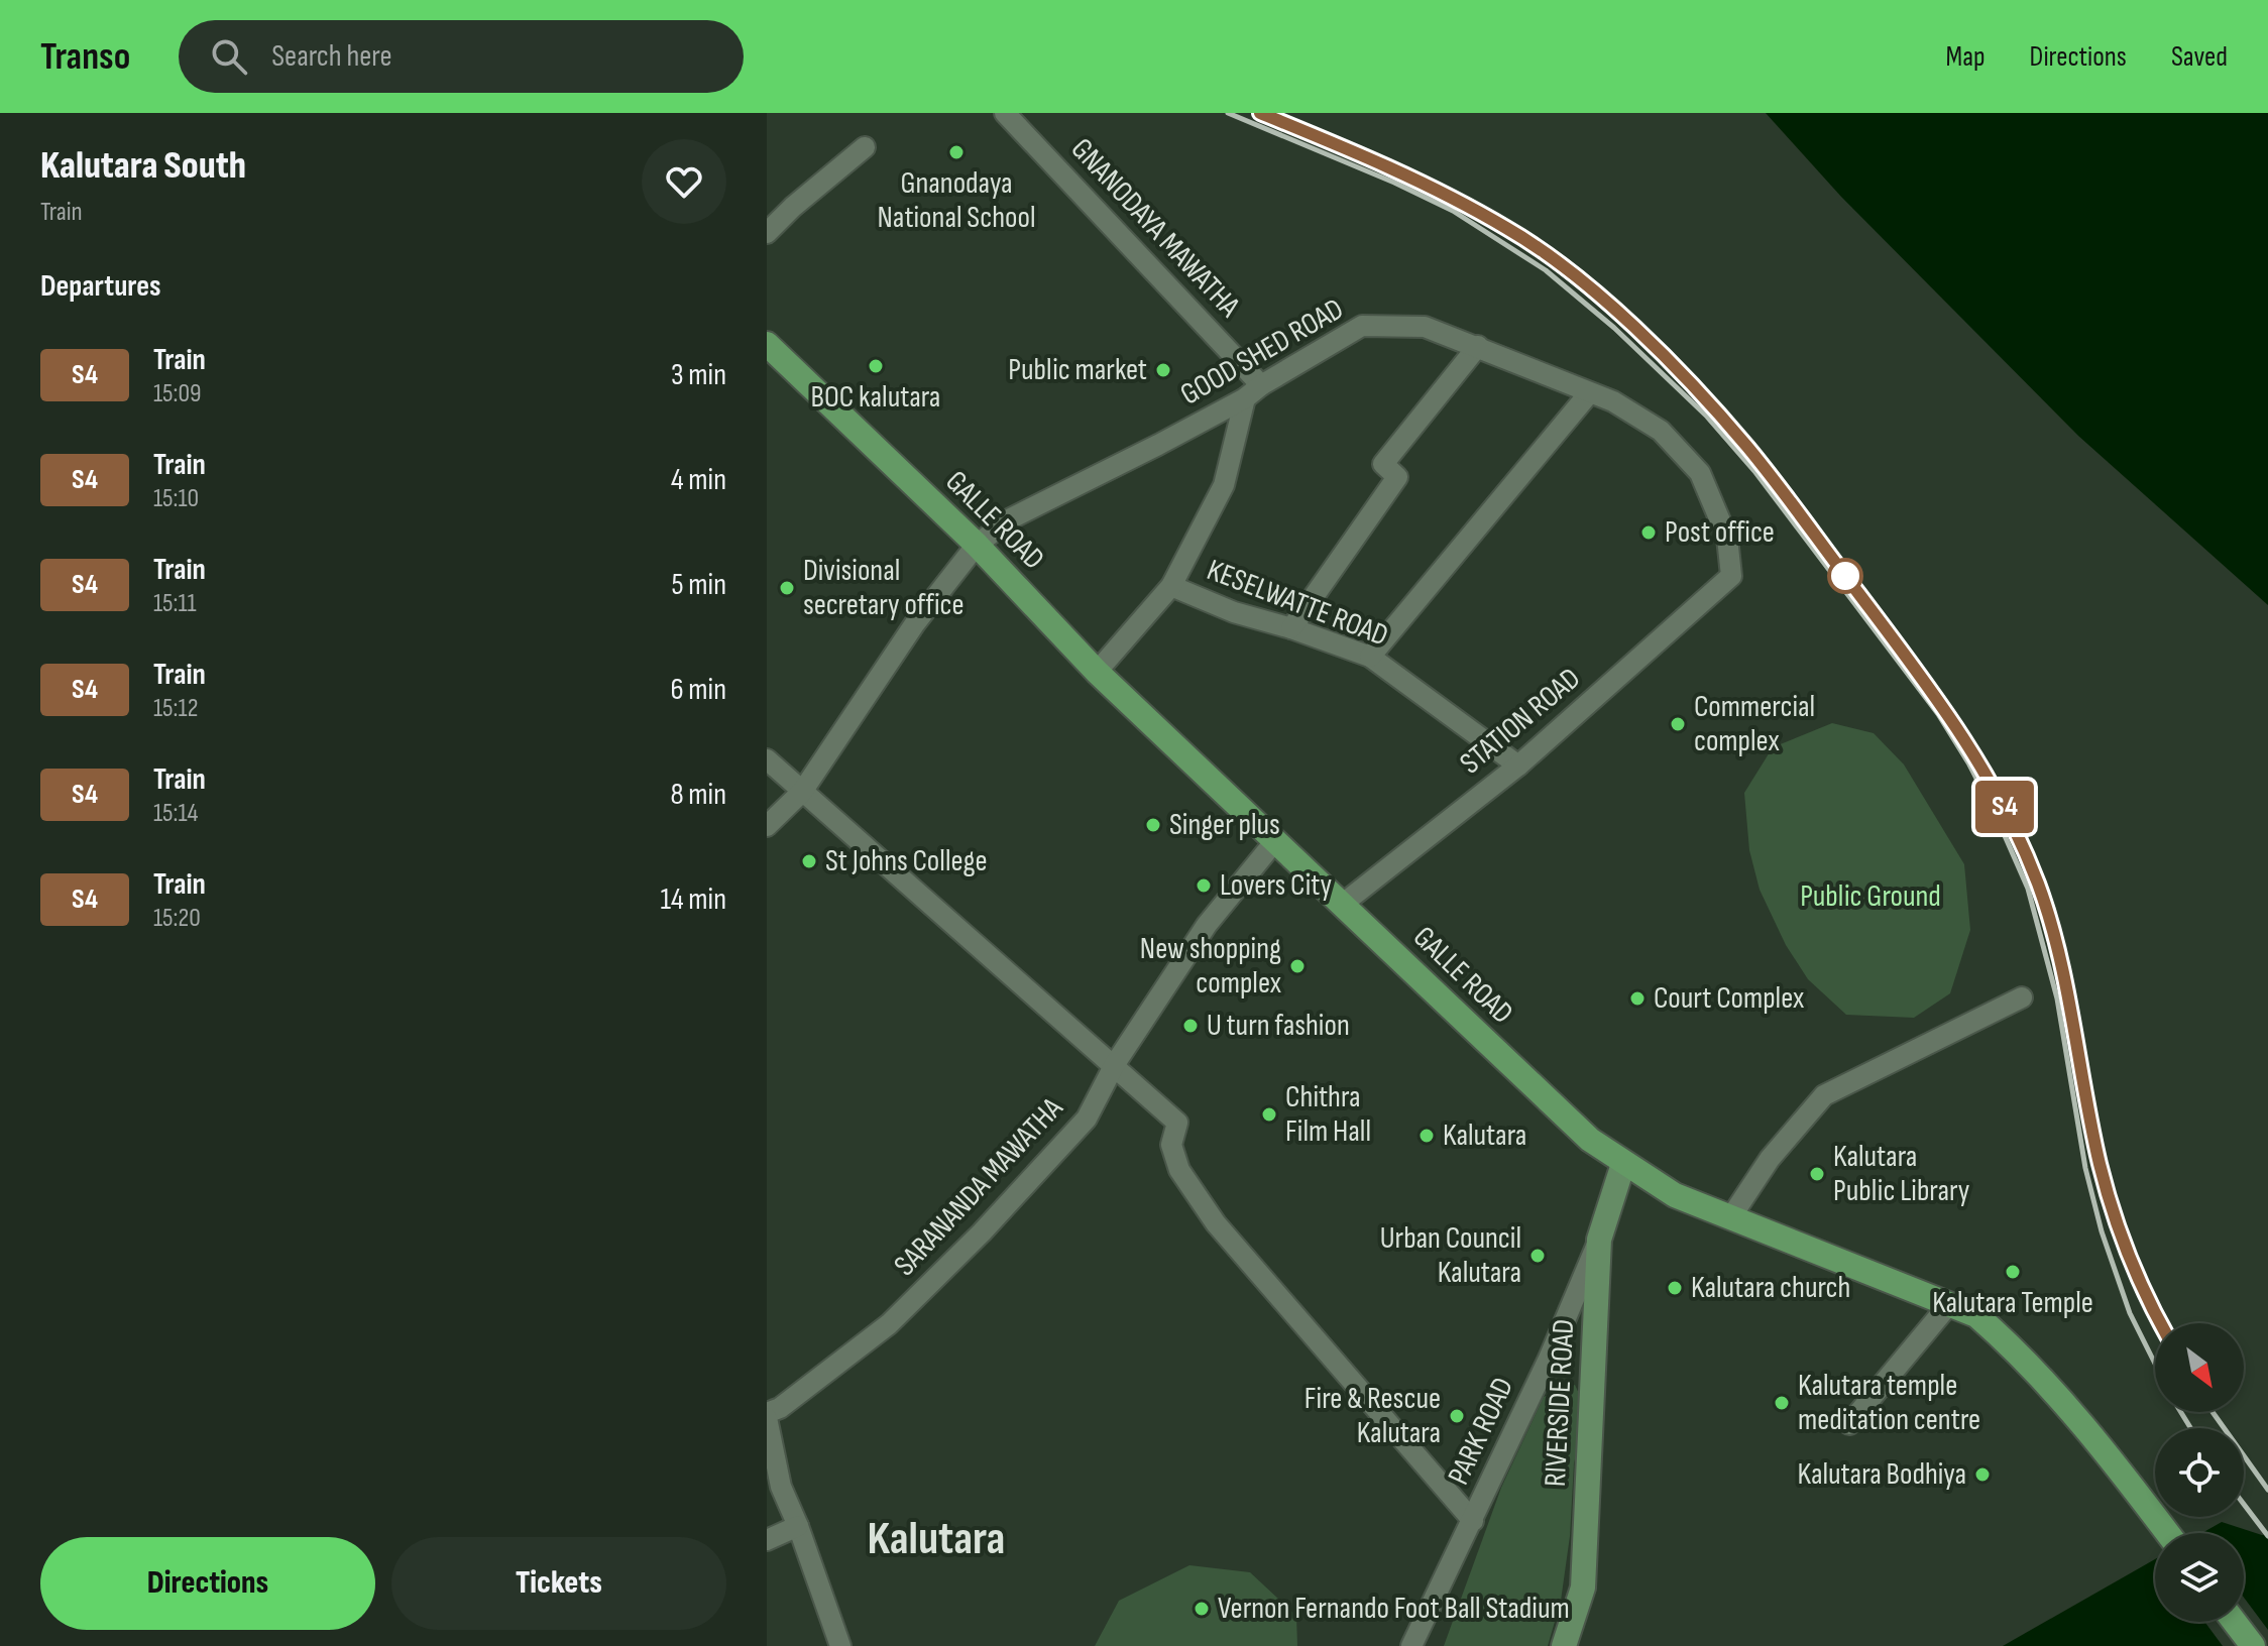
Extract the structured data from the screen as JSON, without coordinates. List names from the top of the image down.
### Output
{
  "streets": {
    "highway": ["GALLE ROAD"],
    "main road": ["RIVERSIDE ROAD"],
    "street": [
      "GNANODAYA MAWATHA",
      "GOOD SHED ROAD",
      "KESELWATTE ROAD",
      "STATION ROAD",
      "SARANANDA MAWATHA",
      "PARK ROAD"
    ]
  },
  "crossings": [
    ["GNANODAYA MAWATHA", "GOOD SHED ROAD"],
    ["GOOD SHED ROAD", "GALLE ROAD"],
    ["GOOD SHED ROAD", "STATION ROAD"],
    ["GALLE ROAD", "STATION ROAD"],
    ["GALLE ROAD", "SARANANDA MAWATHA"],
    ["GALLE ROAD", "RIVERSIDE ROAD"],
    ["KESELWATTE ROAD", "STATION ROAD"],
    ["RIVERSIDE ROAD", "PARK ROAD"]
  ],
  "districts": ["Kalutara"],
  "parks": ["Public Ground"],
  "places": [
    "Gnanodaya National School",
    "BOC kalutara",
    "Public market",
    "Post office",
    "Divisional secretary office",
    "Commercial complex",
    "Singer plus",
    "St Johns College",
    "Lovers City",
    "New shopping complex",
    "Court Complex",
    "U turn fashion",
    "Chithra Film Hall",
    "Kalutara",
    "Kalutara Public Library",
    "Urban Council Kalutara",
    "Kalutara Temple",
    "Kalutara church",
    "Kalutara temple meditation centre",
    "Fire & Rescue Kalutara",
    "Kalutara Bodhiya",
    "Vernon Fernando Foot Ball Stadium"
  ],
  "north": "bottom right",
  "page": {
    "header": "Transo",
    "search": "Search here",
    "nav": ["Map", "Directions", "Saved"],
    "heading": [
      ["Kalutara South", "Train"],
      "Departures"
    ],
    "on_map": "S4",
    "list": [
      {
        "mark": "S4",
        "name": "Train",
        "note": "15:09",
        "value": "3 min"
      },
      {
        "mark": "S4",
        "name": "Train",
        "note": "15:10",
        "value": "4 min"
      },
      {
        "mark": "S4",
        "name": "Train",
        "note": "15:11",
        "value": "5 min"
      },
      {
        "mark": "S4",
        "name": "Train",
        "note": "15:12",
        "value": "6 min"
      },
      {
        "mark": "S4",
        "name": "Train",
        "note": "15:14",
        "value": "8 min"
      },
      {
        "mark": "S4",
        "name": "Train",
        "note": "15:20",
        "value": "14 min"
      }
    ],
    "buttons": ["Directions", "Tickets"]
  }
}
